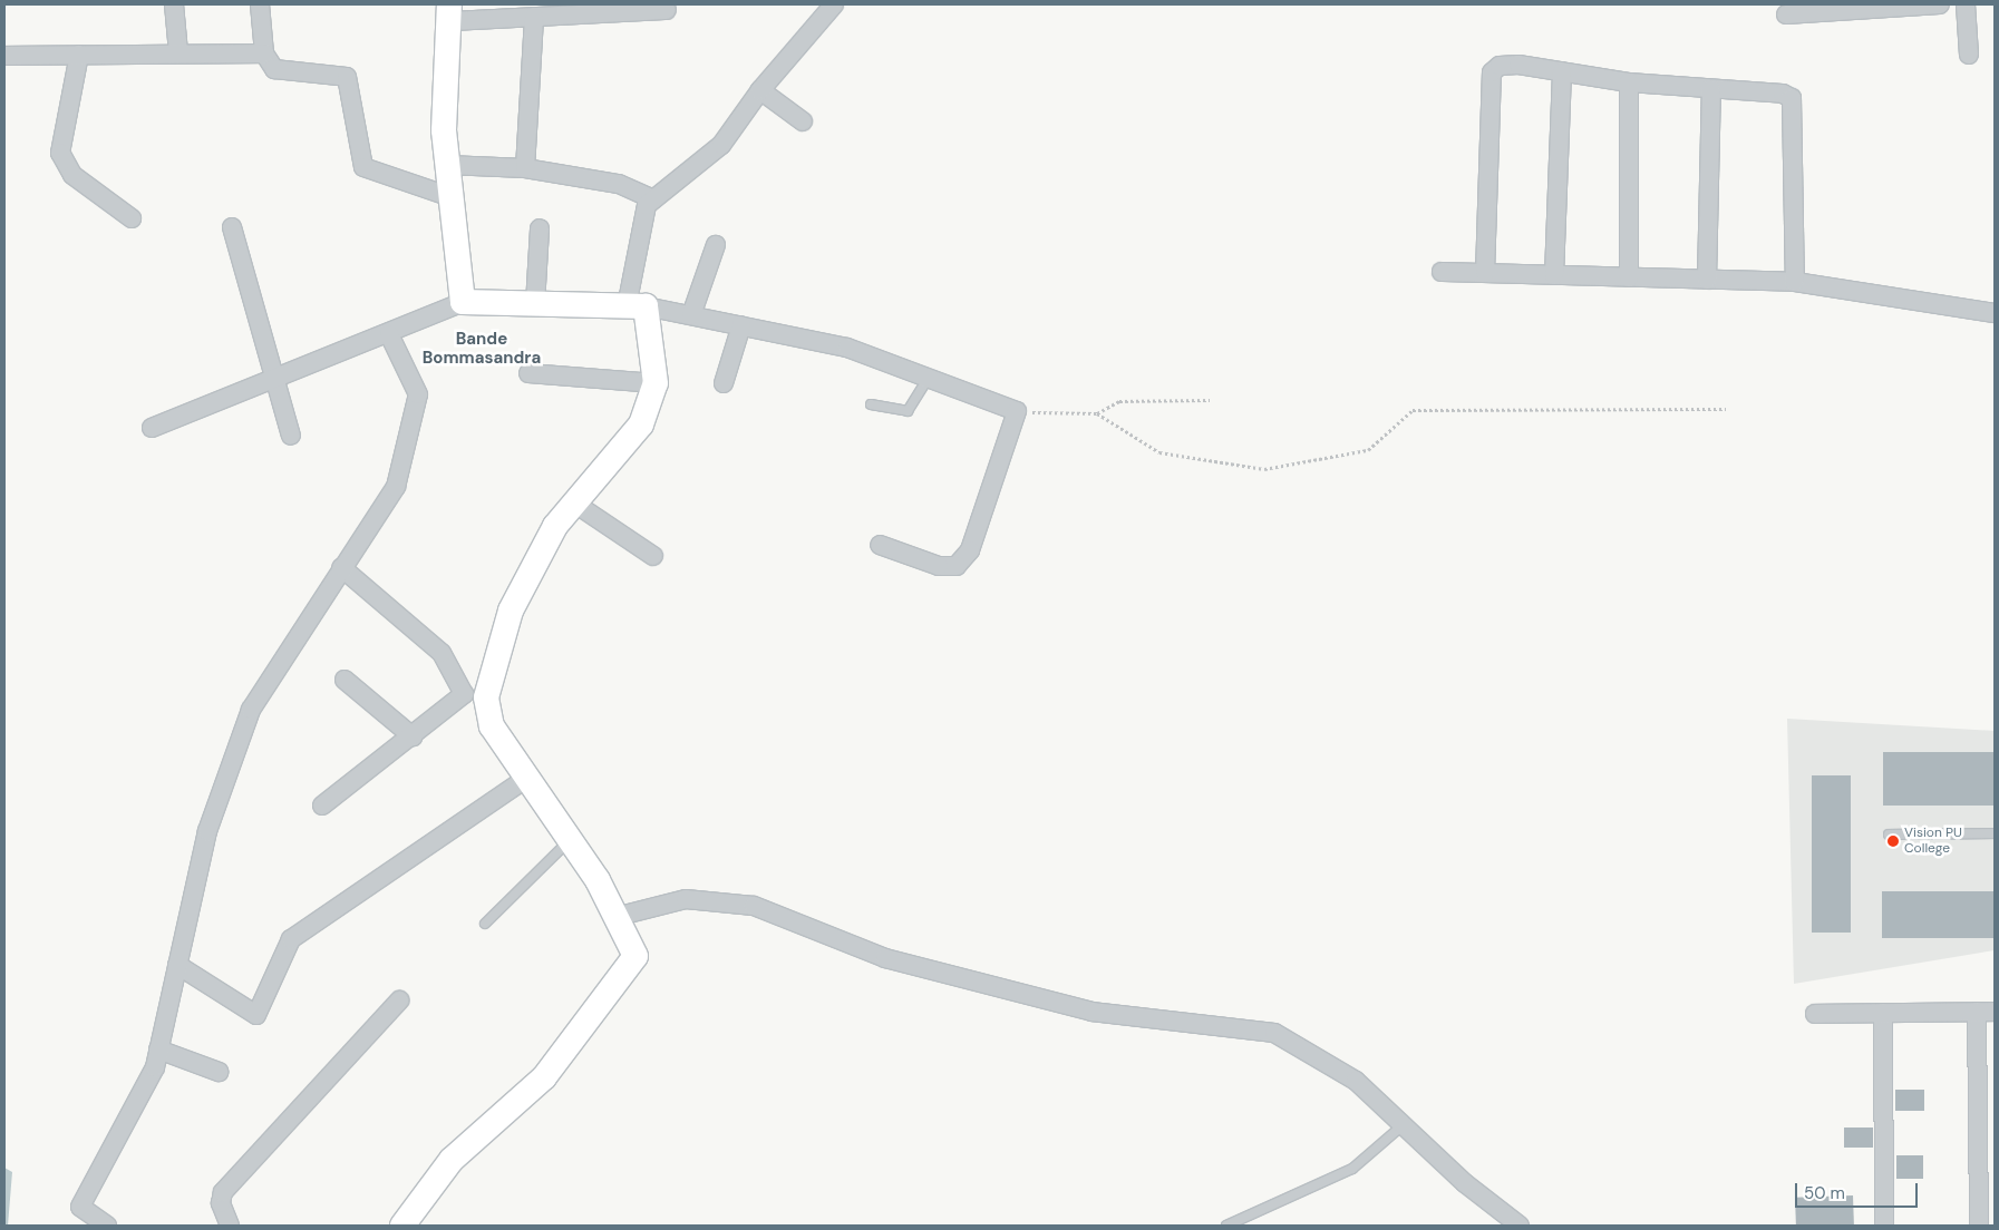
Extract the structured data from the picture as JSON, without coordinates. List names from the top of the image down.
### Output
{
  "districts": ["Bande Bommasandra"],
  "places": ["Vision PU College"],
  "scale_bar": "50 m"
}
